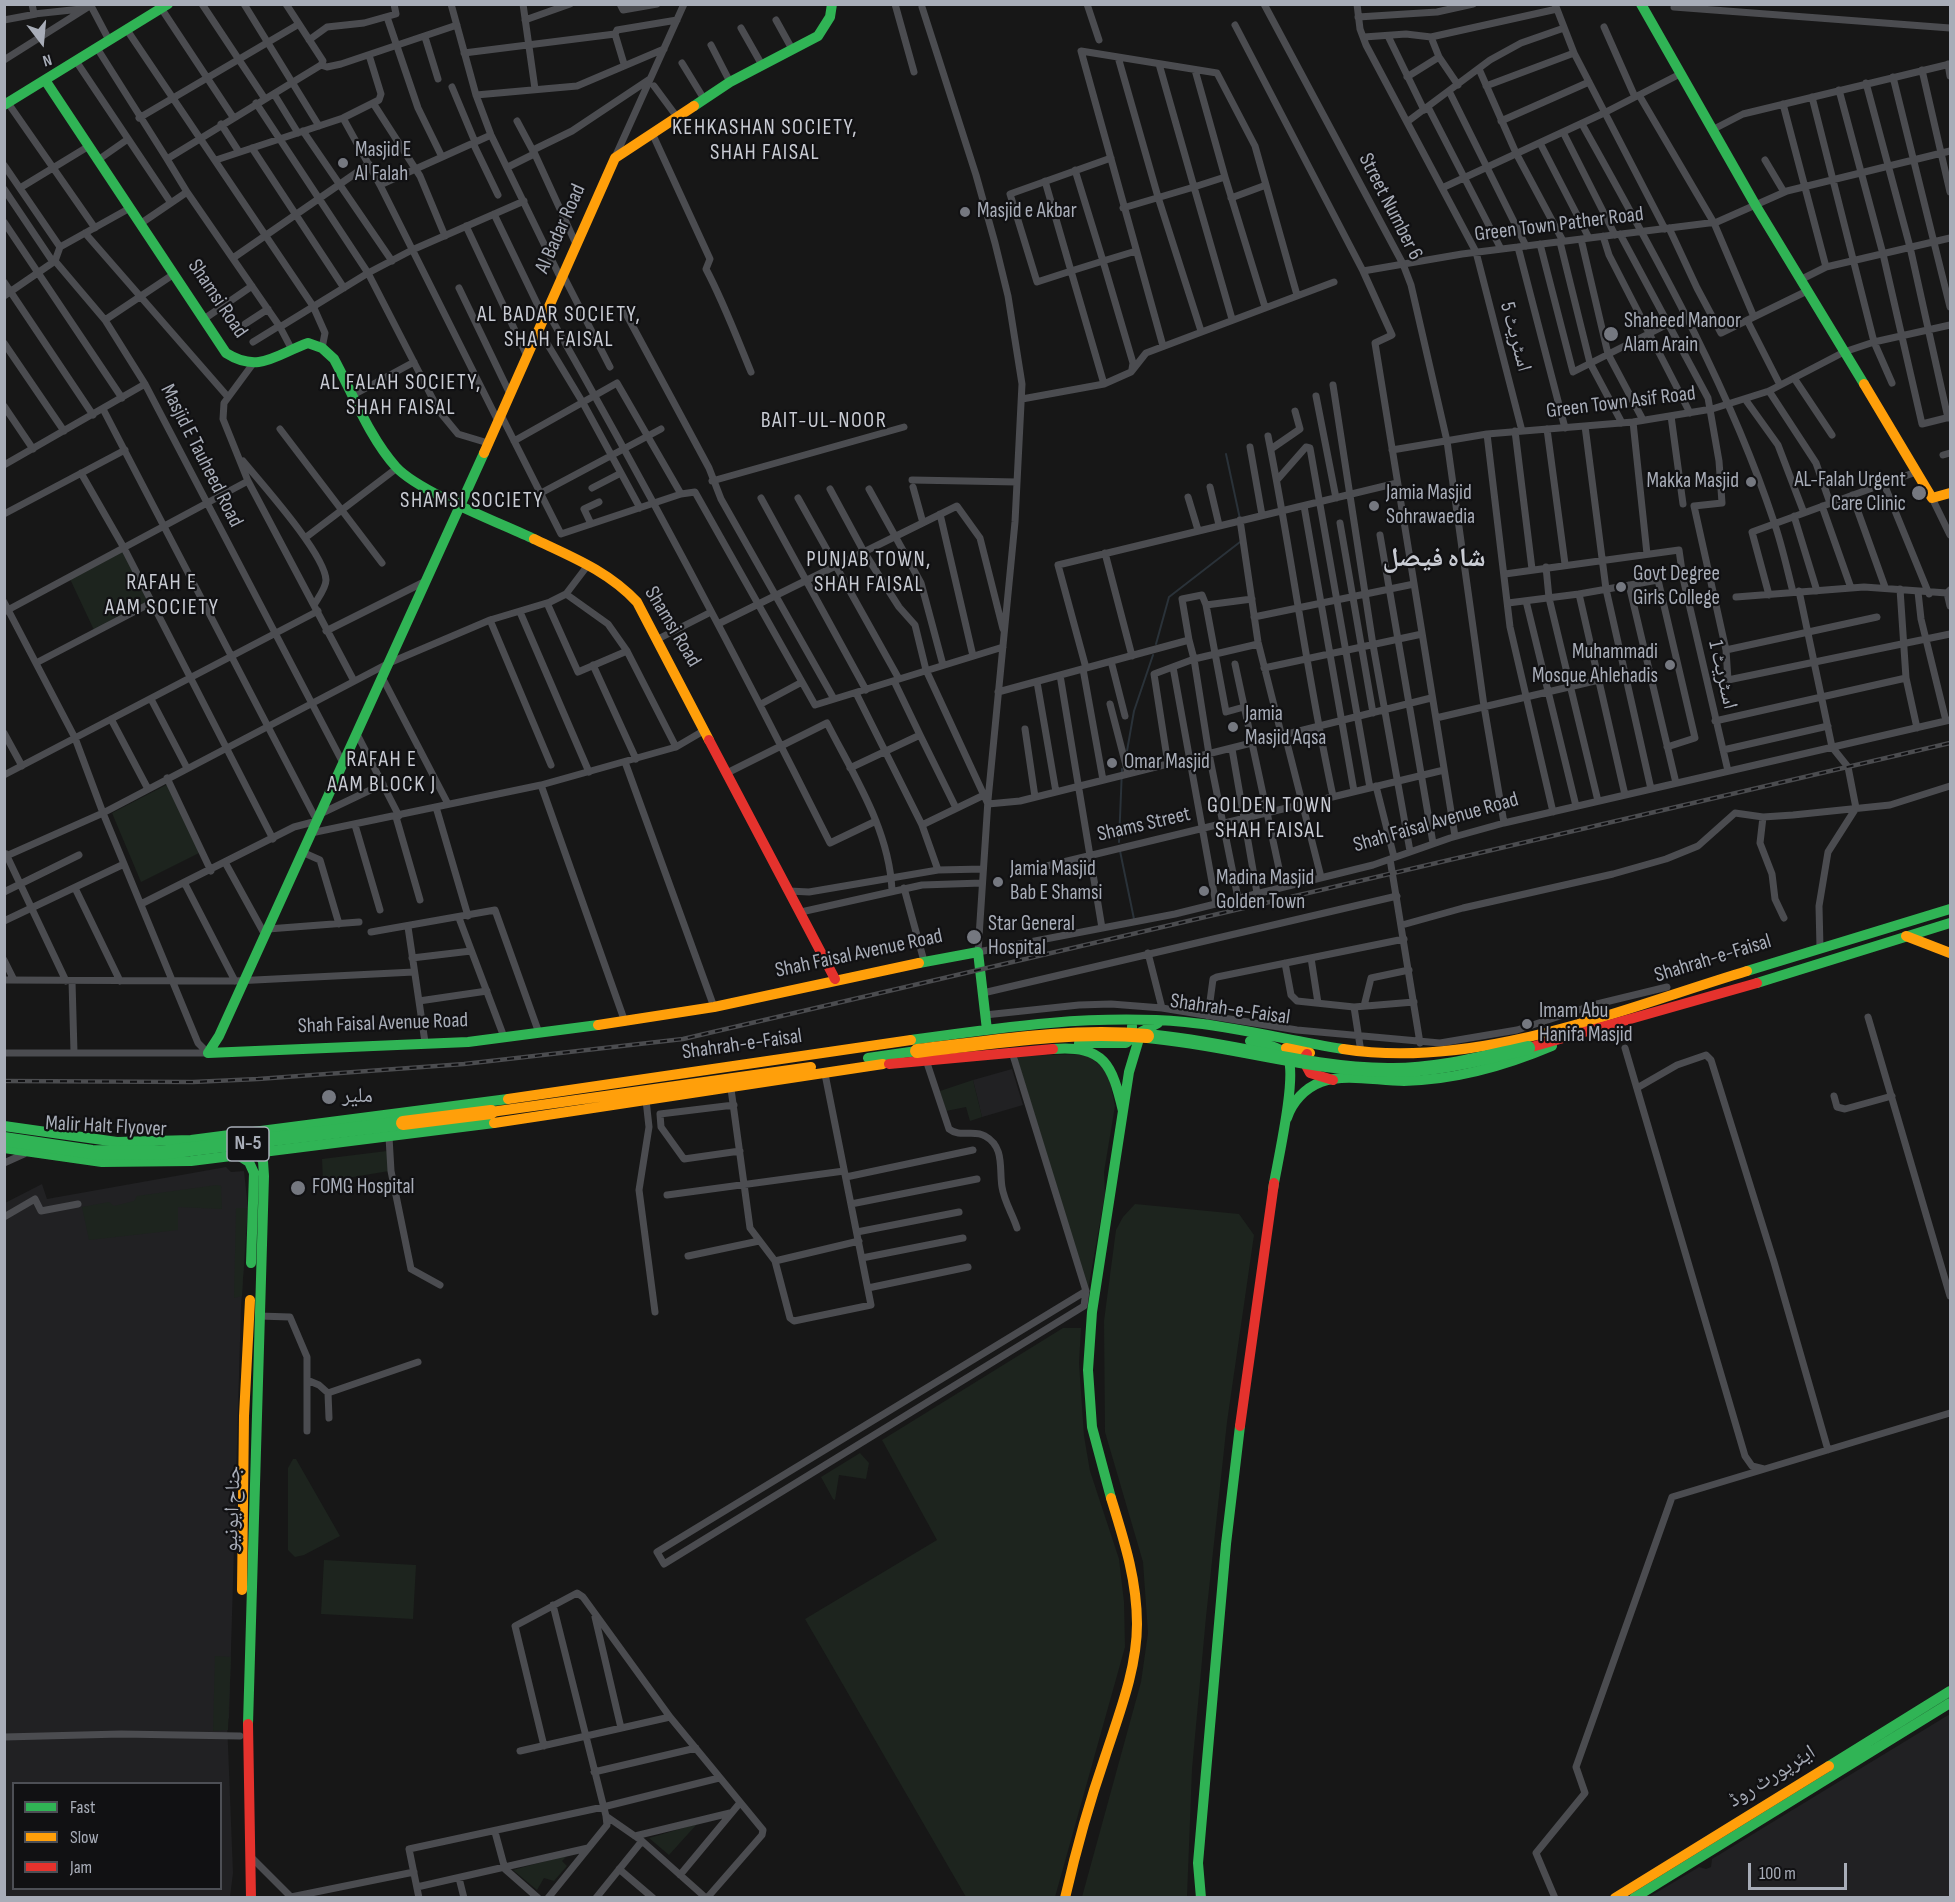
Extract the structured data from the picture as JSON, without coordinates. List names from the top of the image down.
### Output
{
  "streets": {
    "main road": [
      "Al Badar Road",
      "Shamsi Road",
      "Shah Faisal Avenue Road",
      "Shahrah-e-Faisal",
      "Malir Halt Flyover",
      "N-5",
      "جناح ایونیو",
      "ایئرپورٹ روڈ"
    ],
    "street": [
      "Street Number 6",
      "Green Town Pather Road",
      "اسٹریٹ 5",
      "Green Town Asif Road",
      "Masjid E Tauheed Road",
      "اسٹریٹ 1",
      "Shams Street"
    ]
  },
  "crossings": [
    ["Street Number 6", "Green Town Pather Road"],
    ["Street Number 6", "Green Town Asif Road"],
    ["Street Number 6", "Shah Faisal Avenue Road"],
    ["Green Town Pather Road", "اسٹریٹ 5"],
    ["Al Badar Road", "Shamsi Road"],
    ["Al Badar Road", "Masjid E Tauheed Road"],
    ["Al Badar Road", "Shah Faisal Avenue Road"],
    ["Shamsi Road", "Shah Faisal Avenue Road"],
    ["اسٹریٹ 5", "Green Town Asif Road"],
    ["اسٹریٹ 1", "Shah Faisal Avenue Road"],
    ["Shahrah-e-Faisal", "Malir Halt Flyover"]
  ],
  "districts": [
    "KEHKASHAN SOCIETY, SHAH FAISAL",
    "AL BADAR SOCIETY, SHAH FAISAL",
    "AL FALAH SOCIETY, SHAH FAISAL",
    "BAIT-UL-NOOR",
    "SHAMSI SOCIETY",
    "شاہ فیصل",
    "PUNJAB TOWN, SHAH FAISAL",
    "RAFAH E AAM SOCIETY",
    "RAFAH E AAM BLOCK J",
    "GOLDEN TOWN SHAH FAISAL"
  ],
  "places": [
    "Masjid E Al Falah",
    "Masjid e Akbar",
    "Shaheed Manoor Alam Arain",
    "Makka Masjid",
    "AL-Falah Urgent Care Clinic",
    "Jamia Masjid Sohrawaedia",
    "Govt Degree Girls College",
    "Muhammadi Mosque Ahlehadis",
    "Jamia Masjid Aqsa",
    "Omar Masjid",
    "Jamia Masjid Bab E Shamsi",
    "Madina Masjid Golden Town",
    "Star General Hospital",
    "Imam Abu Hanifa Masjid",
    "ملیر",
    "FOMG Hospital"
  ],
  "legend": ["Fast", "Slow", "Jam"],
  "scale_bar": "100 m",
  "north": "bottom"
}
